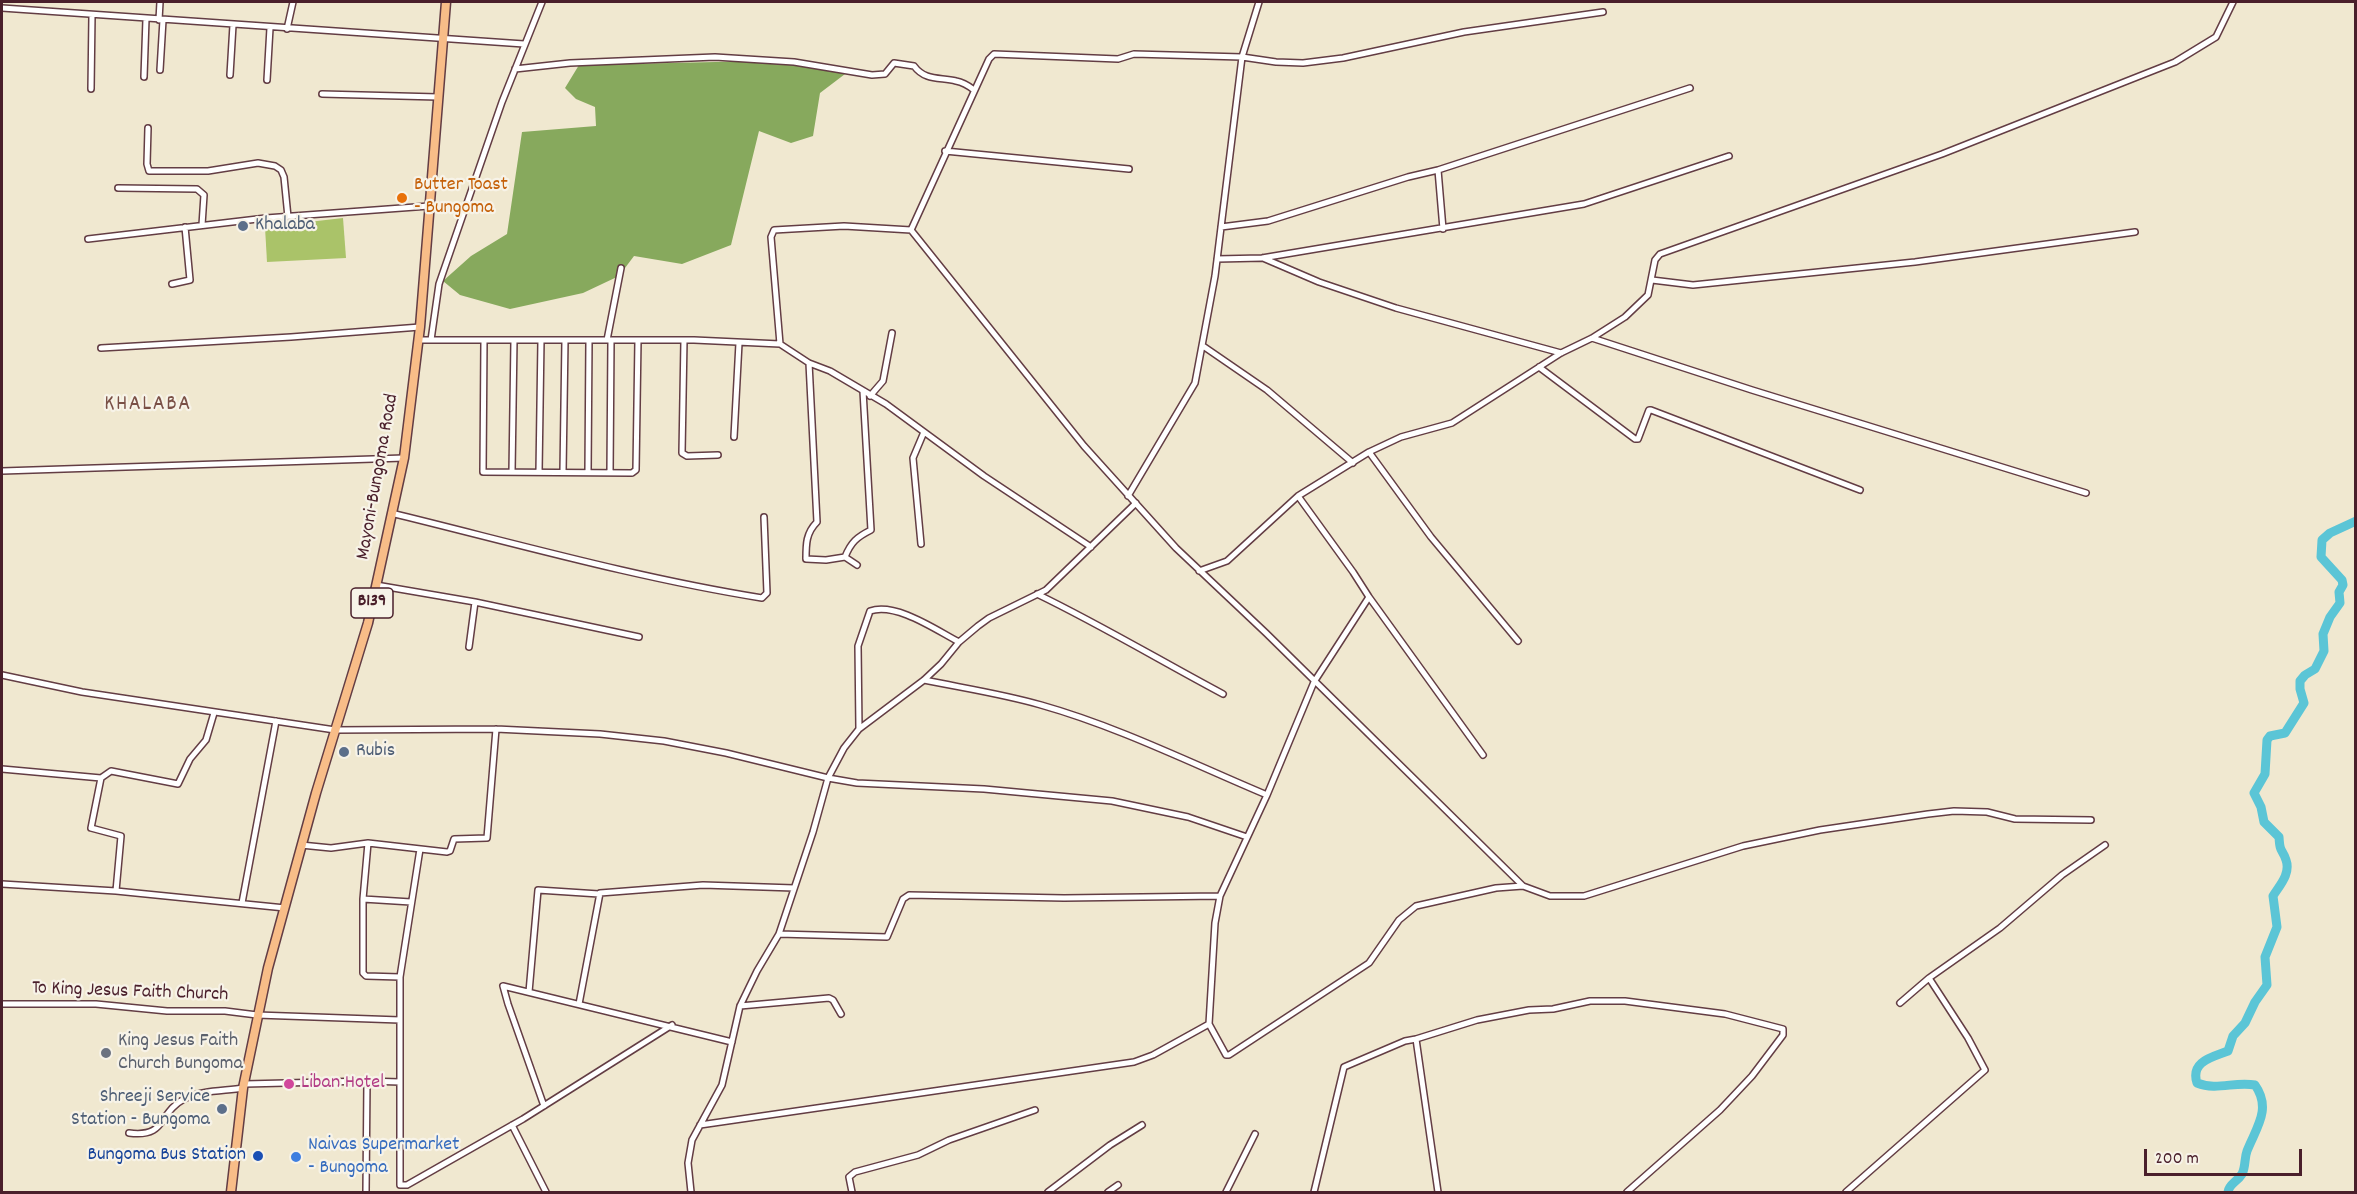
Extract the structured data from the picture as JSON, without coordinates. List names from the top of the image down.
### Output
{
  "streets": {
    "main road": ["Mayoni-Bungoma Road", "B139"],
    "street": ["To King Jesus Faith Church"]
  },
  "crossings": [
    ["Mayoni-Bungoma Road", "To King Jesus Faith Church"]
  ],
  "districts": ["KHALABA"],
  "places": [
    "Butter Toast - Bungoma",
    "Khalaba",
    "Rubis",
    "King Jesus Faith Church Bungoma",
    "Liban Hotel",
    "Shreeji Service Station - Bungoma",
    "Bungoma Bus Station",
    "Naivas Supermarket - Bungoma"
  ],
  "scale_bar": "200 m"
}
